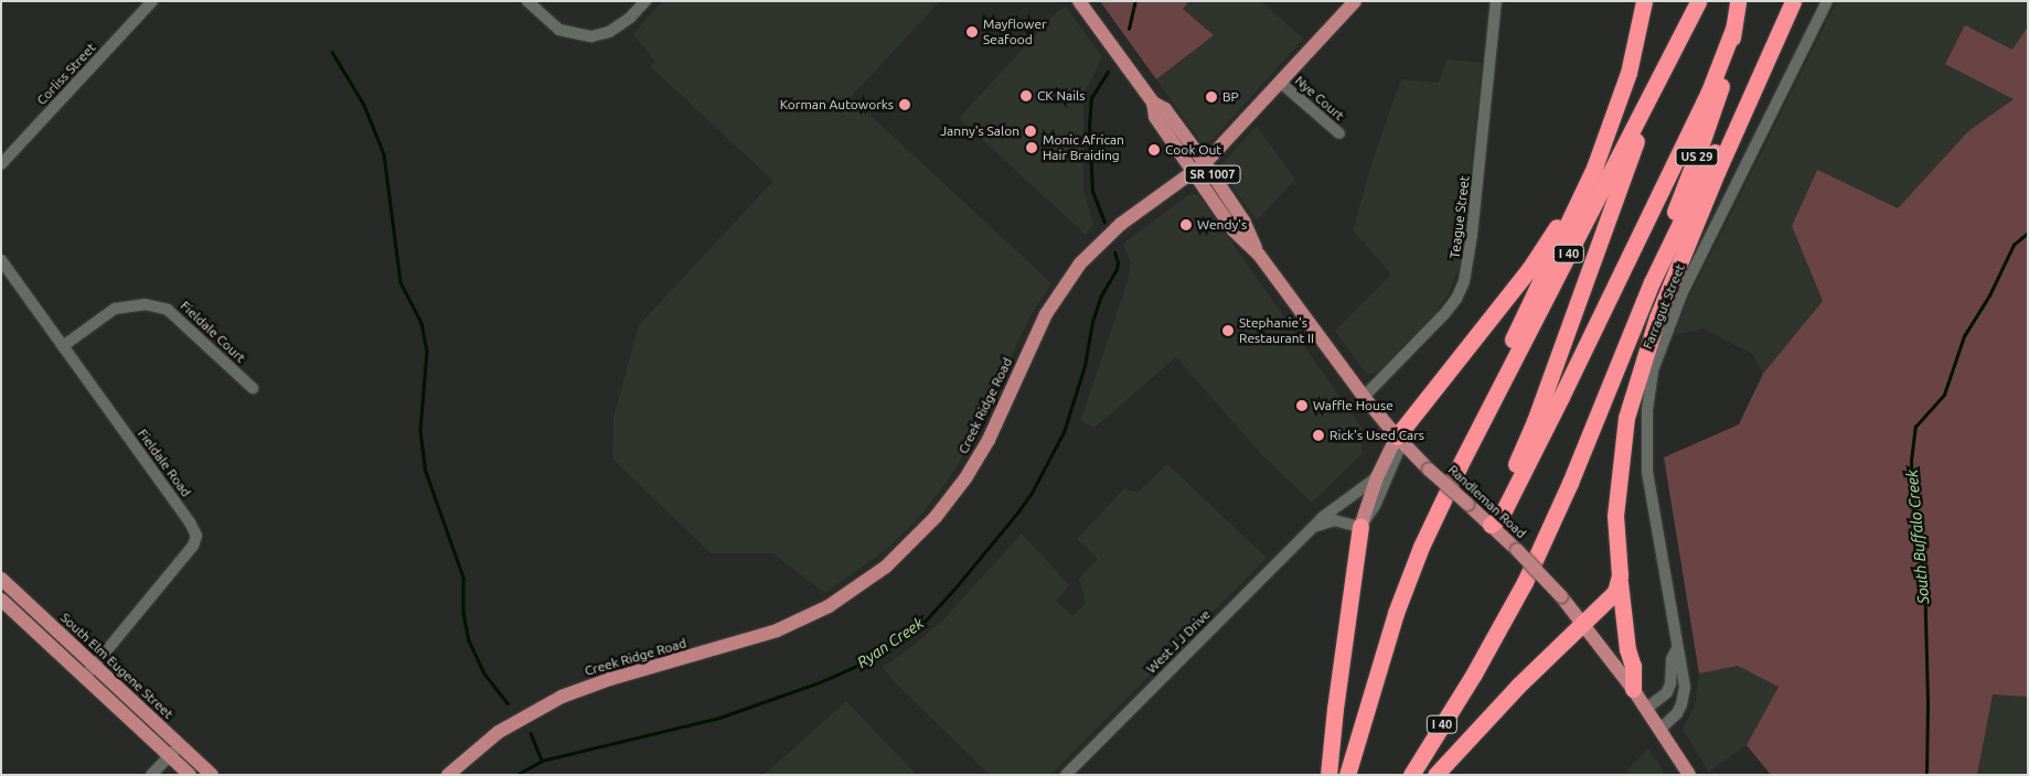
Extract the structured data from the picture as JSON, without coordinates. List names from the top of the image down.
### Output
{
  "streets": {
    "highway": ["US 29", "I 40"],
    "main road": [
      "SR 1007",
      "Creek Ridge Road",
      "Randleman Road",
      "West J J Drive",
      "South Elm Eugene Street"
    ],
    "street": [
      "Corliss Street",
      "Nye Court",
      "Teague Street",
      "Farragut Street",
      "Fieldale Court",
      "Fieldale Road"
    ]
  },
  "crossings": [
    ["Nye Court", "Creek Ridge Road"],
    ["US 29", "I 40"],
    ["Teague Street", "Randleman Road"],
    ["Farragut Street", "Randleman Road"],
    ["Fieldale Court", "Fieldale Road"],
    ["Creek Ridge Road", "Randleman Road"],
    ["Fieldale Road", "South Elm Eugene Street"],
    ["Randleman Road", "West J J Drive"]
  ],
  "water": ["South Buffalo Creek", "Ryan Creek"],
  "places": [
    "Mayflower Seafood",
    "CK Nails",
    "BP",
    "Korman Autoworks",
    "Janny's Salon",
    "Monic African Hair Braiding",
    "Cook Out",
    "Wendy's",
    "Stephanie's Restaurant II",
    "Waffle House",
    "Rick's Used Cars"
  ]
}
